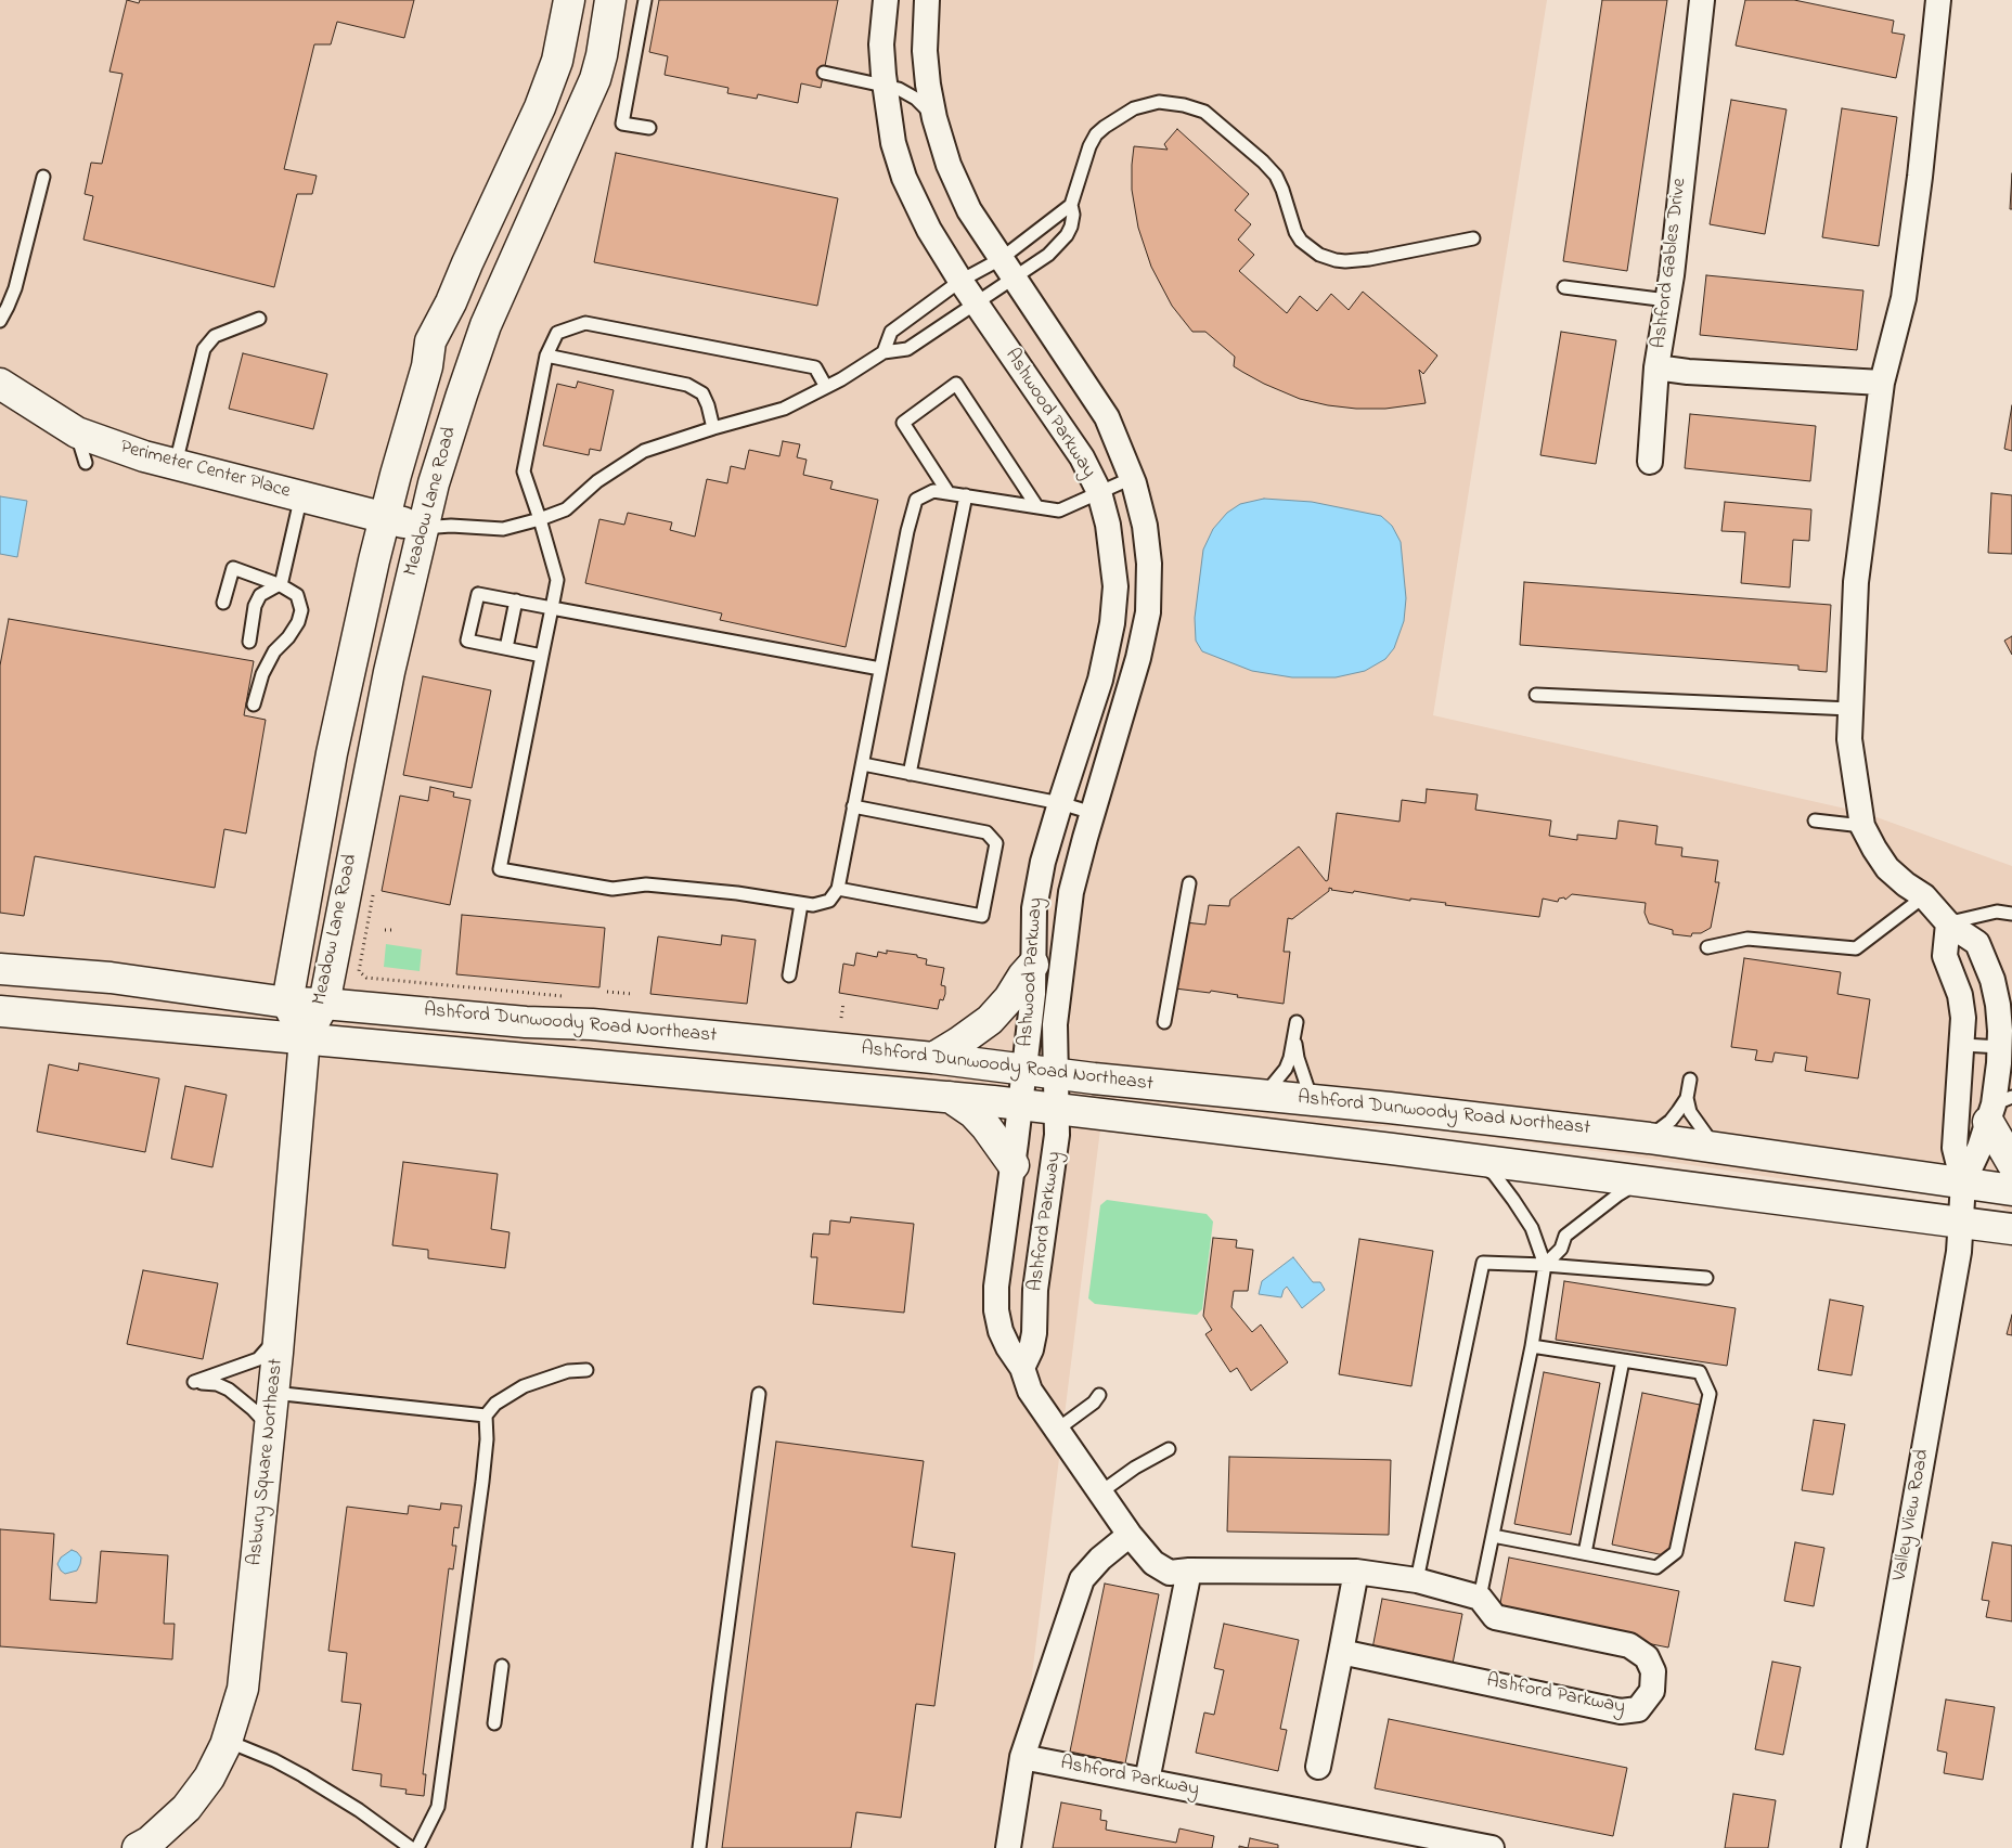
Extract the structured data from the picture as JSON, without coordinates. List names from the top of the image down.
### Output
{
  "streets": {
    "main road": [
      "Perimeter Center Place",
      "Meadow Lane Road",
      "Ashford Dunwoody Road Northeast",
      "Asbury Square Northeast"
    ],
    "street": [
      "Ashford Gables Drive",
      "Ashwood Parkway",
      "Ashford Parkway",
      "Valley View Road"
    ]
  },
  "crossings": [
    ["Ashwood Parkway", "Ashford Dunwoody Road Northeast"],
    ["Ashwood Parkway", "Ashford Parkway"],
    ["Perimeter Center Place", "Meadow Lane Road"],
    ["Meadow Lane Road", "Ashford Dunwoody Road Northeast"],
    ["Meadow Lane Road", "Asbury Square Northeast"],
    ["Ashford Dunwoody Road Northeast", "Ashford Parkway"],
    ["Ashford Dunwoody Road Northeast", "Asbury Square Northeast"],
    ["Ashford Dunwoody Road Northeast", "Valley View Road"]
  ]
}
